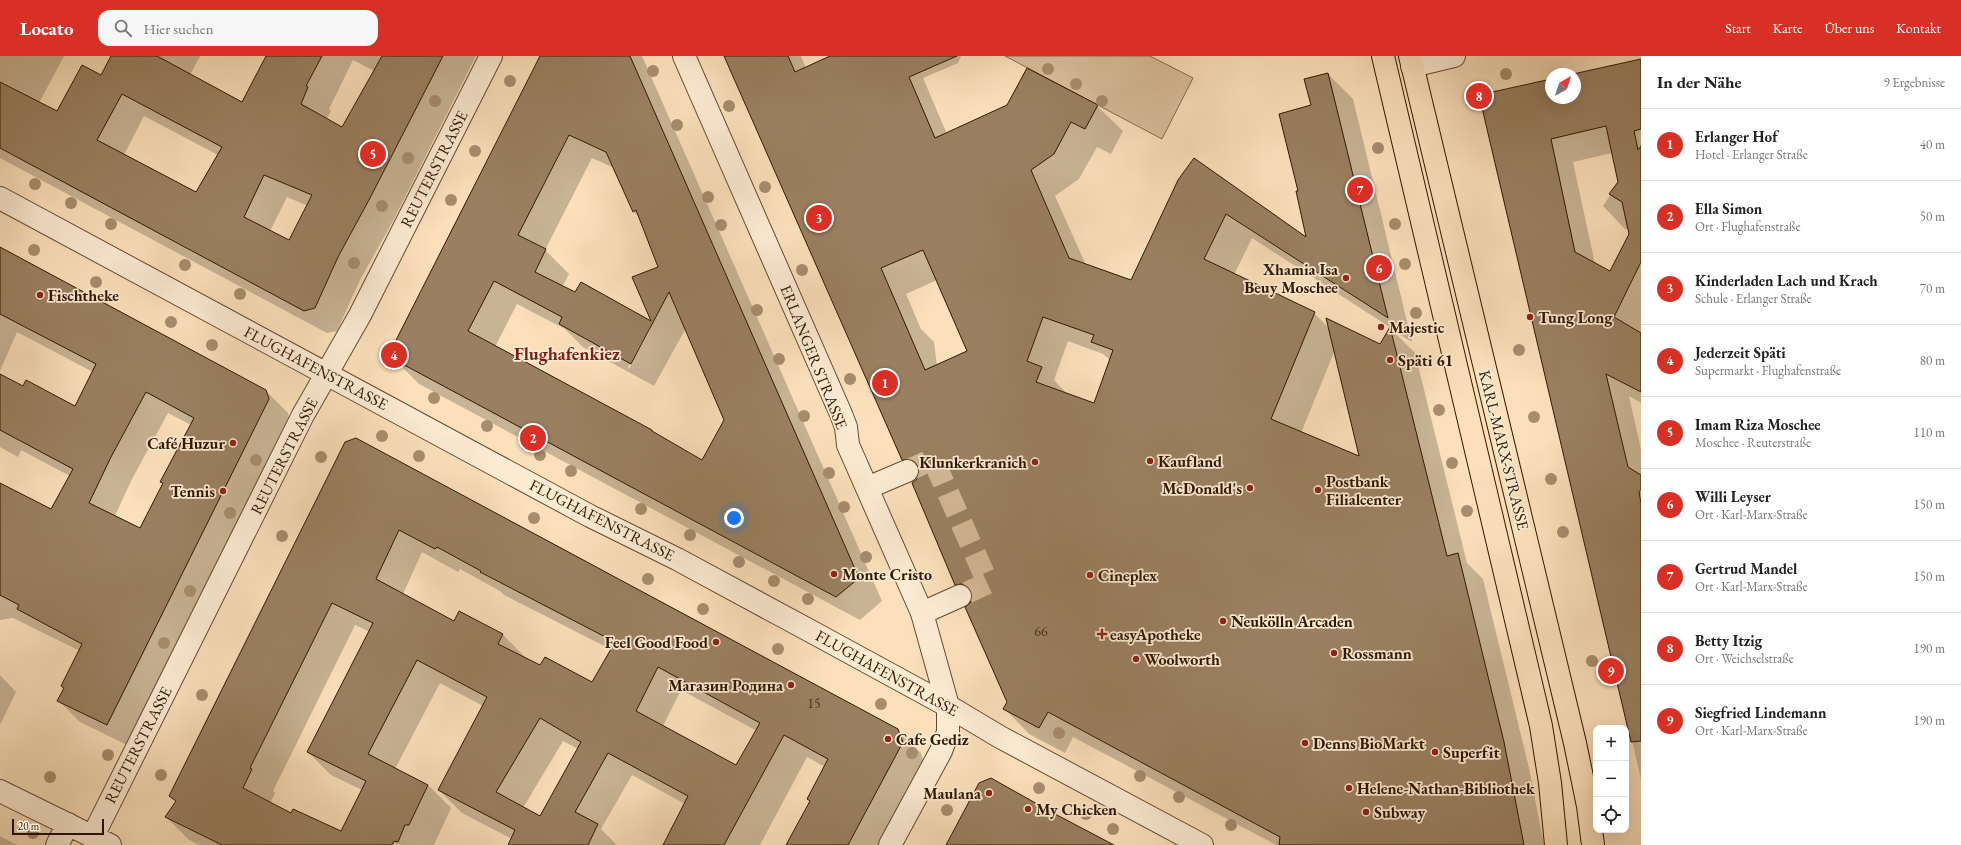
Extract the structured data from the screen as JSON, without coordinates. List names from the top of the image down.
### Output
{
  "streets": {
    "main road": ["KARL-MARX-STRASSE"],
    "street": ["REUTERSTRASSE", "ERLANGER STRASSE", "FLUGHAFENSTRASSE"]
  },
  "crossings": [
    ["REUTERSTRASSE", "FLUGHAFENSTRASSE"],
    ["ERLANGER STRASSE", "FLUGHAFENSTRASSE"]
  ],
  "districts": ["Flughafenkiez"],
  "places": {
    "other": [
      "Xhamia Isa Beuy Moschee",
      "Fischtheke",
      "Tung Long",
      "Majestic",
      "Späti 61",
      "Café Huzur",
      "Kaufland",
      "Klunkerkranich",
      "McDonald's",
      "Postbank Filialcenter",
      "Tennis",
      "Monte Cristo",
      "Cineplex",
      "Neukölln Arcaden",
      "Feel Good Food",
      "Rossmann",
      "Woolworth",
      "Магазин Родина",
      "Cafe Gediz",
      "Denns BioMarkt",
      "Superfit",
      "Helene-Nathan-Bibliothek",
      "Maulana",
      "My Chicken",
      "Subway"
    ],
    "health": ["easyApotheke"]
  },
  "house_numbers": ["66", "15"],
  "scale_bar": "20 m",
  "north": "top right",
  "page": {
    "header": "Locato",
    "search": "Hier suchen",
    "nav": [
      "Start",
      "Karte",
      "Über uns",
      "Kontakt"
    ],
    "heading": ["In der Nähe", "9 Ergebnisse"],
    "pins": [
      "8",
      "5",
      "7",
      "3",
      "6",
      "4",
      "1",
      "2",
      "9"
    ],
    "list": [
      {
        "mark": "1",
        "name": "Erlanger Hof",
        "note": "Hotel · Erlanger Straße",
        "value": "40 m"
      },
      {
        "mark": "2",
        "name": "Ella Simon",
        "note": "Ort · Flughafenstraße",
        "value": "50 m"
      },
      {
        "mark": "3",
        "name": "Kinderladen Lach und Krach",
        "note": "Schule · Erlanger Straße",
        "value": "70 m"
      },
      {
        "mark": "4",
        "name": "Jederzeit Späti",
        "note": "Supermarkt · Flughafenstraße",
        "value": "80 m"
      },
      {
        "mark": "5",
        "name": "Imam Riza Moschee",
        "note": "Moschee · Reuterstraße",
        "value": "110 m"
      },
      {
        "mark": "6",
        "name": "Willi Leyser",
        "note": "Ort · Karl-Marx-Straße",
        "value": "150 m"
      },
      {
        "mark": "7",
        "name": "Gertrud Mandel",
        "note": "Ort · Karl-Marx-Straße",
        "value": "150 m"
      },
      {
        "mark": "8",
        "name": "Betty Itzig",
        "note": "Ort · Weichselstraße",
        "value": "190 m"
      },
      {
        "mark": "9",
        "name": "Siegfried Lindemann",
        "note": "Ort · Karl-Marx-Straße",
        "value": "190 m"
      }
    ],
    "map_buttons": ["+", "−"],
    "scale": "20 m"
  }
}
